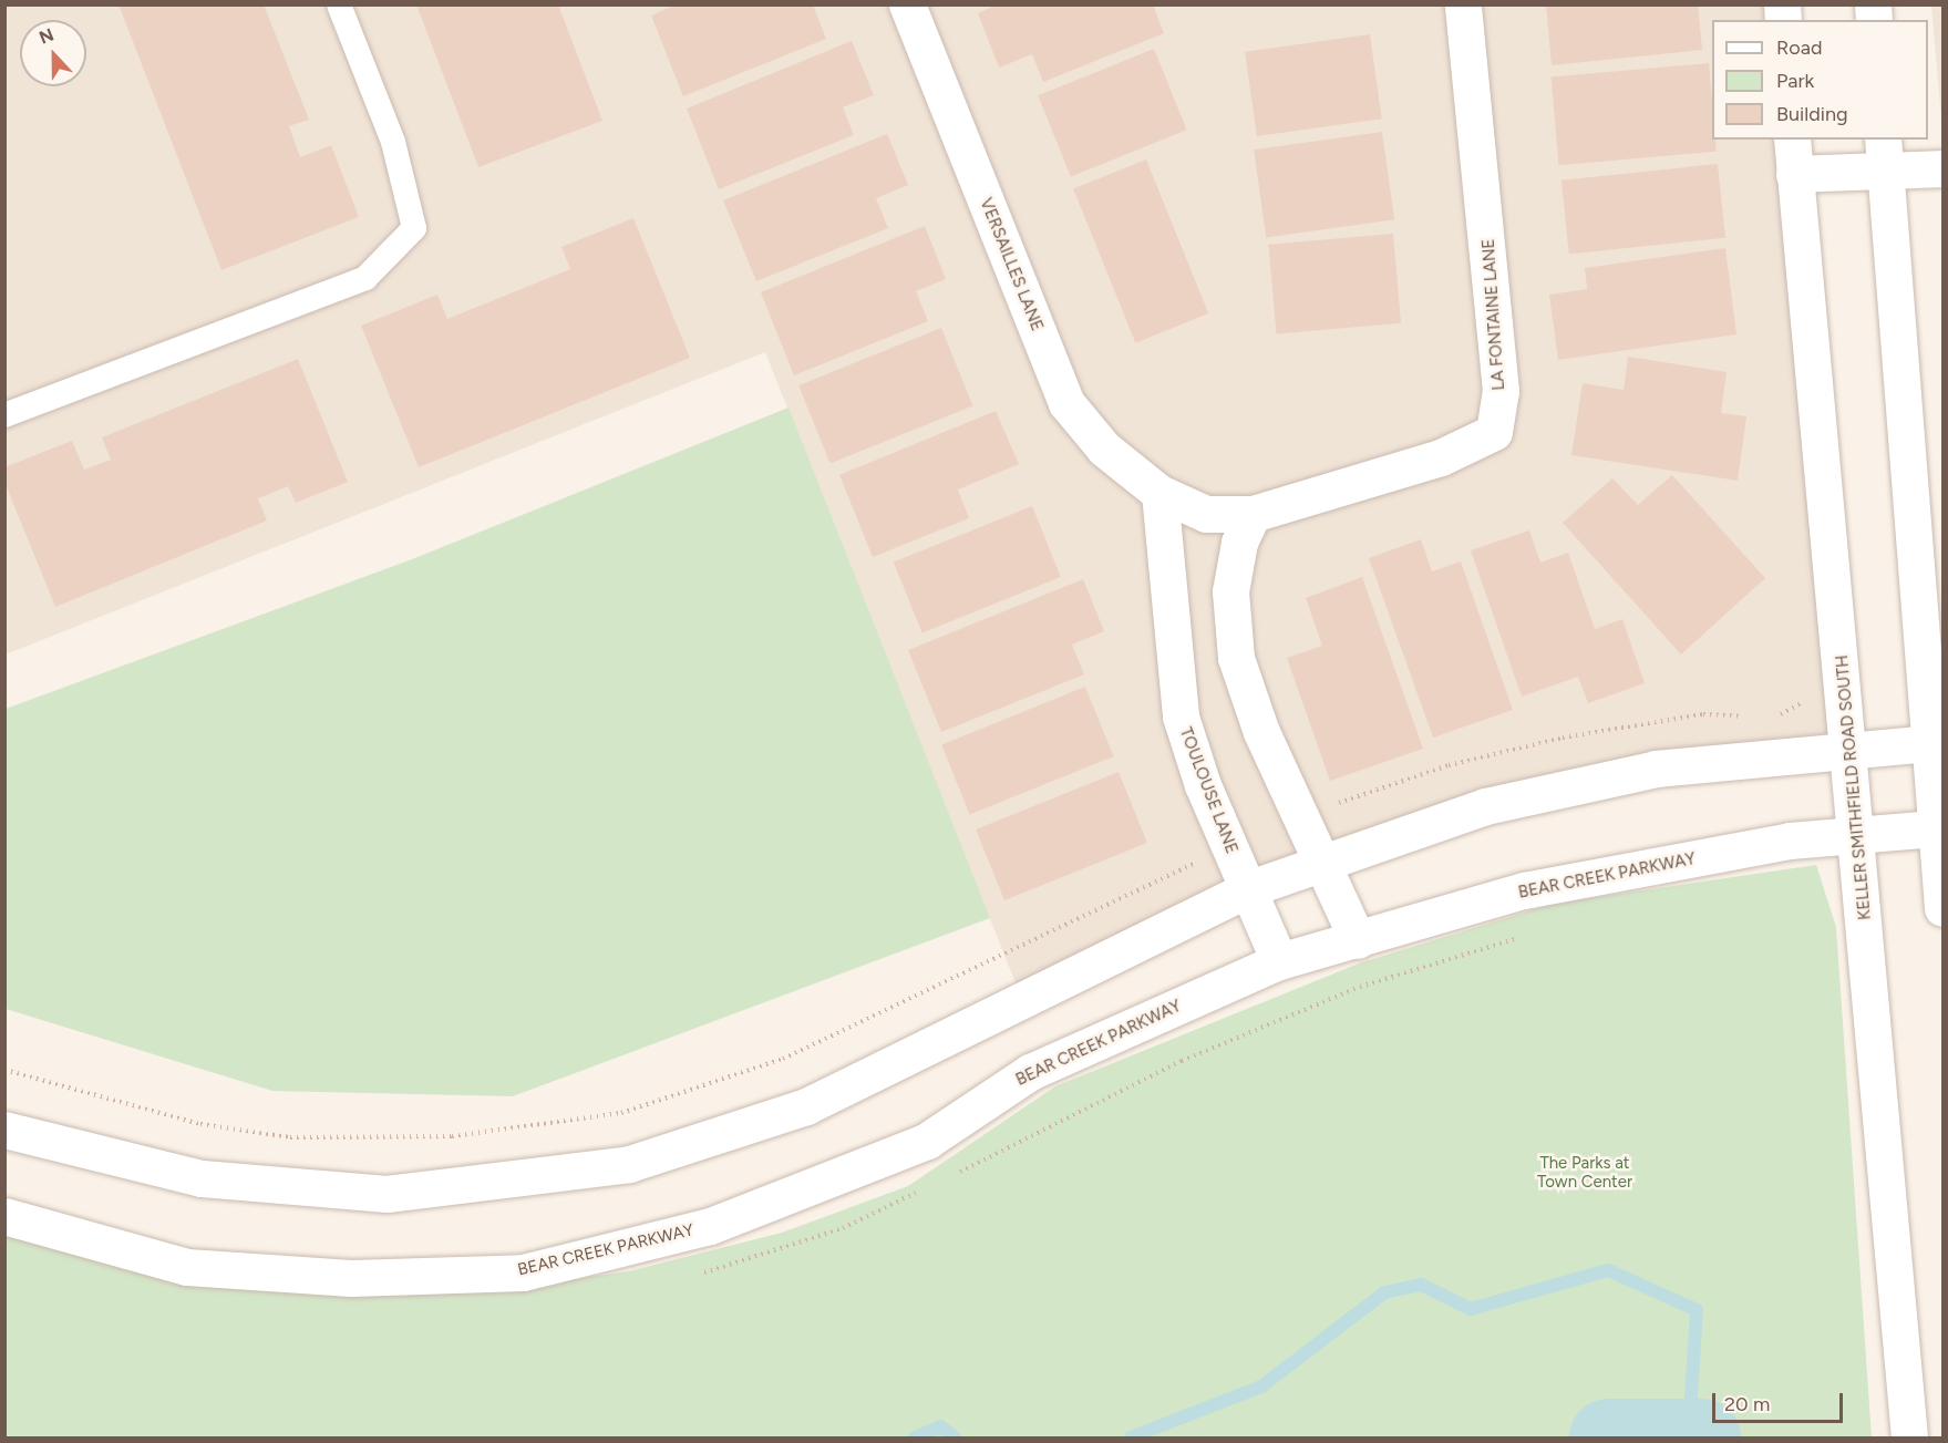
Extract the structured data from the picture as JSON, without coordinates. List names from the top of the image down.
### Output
{
  "streets": {
    "main road": [
      "VERSAILLES LANE",
      "LA FONTAINE LANE",
      "KELLER SMITHFIELD ROAD SOUTH",
      "TOULOUSE LANE",
      "BEAR CREEK PARKWAY"
    ]
  },
  "crossings": [
    ["VERSAILLES LANE", "LA FONTAINE LANE"],
    ["VERSAILLES LANE", "TOULOUSE LANE"],
    ["LA FONTAINE LANE", "TOULOUSE LANE"],
    ["KELLER SMITHFIELD ROAD SOUTH", "BEAR CREEK PARKWAY"],
    ["TOULOUSE LANE", "BEAR CREEK PARKWAY"]
  ],
  "parks": ["The Parks at Town Center"],
  "legend": ["Road", "Park", "Building"],
  "scale_bar": "20 m",
  "north": "top"
}
